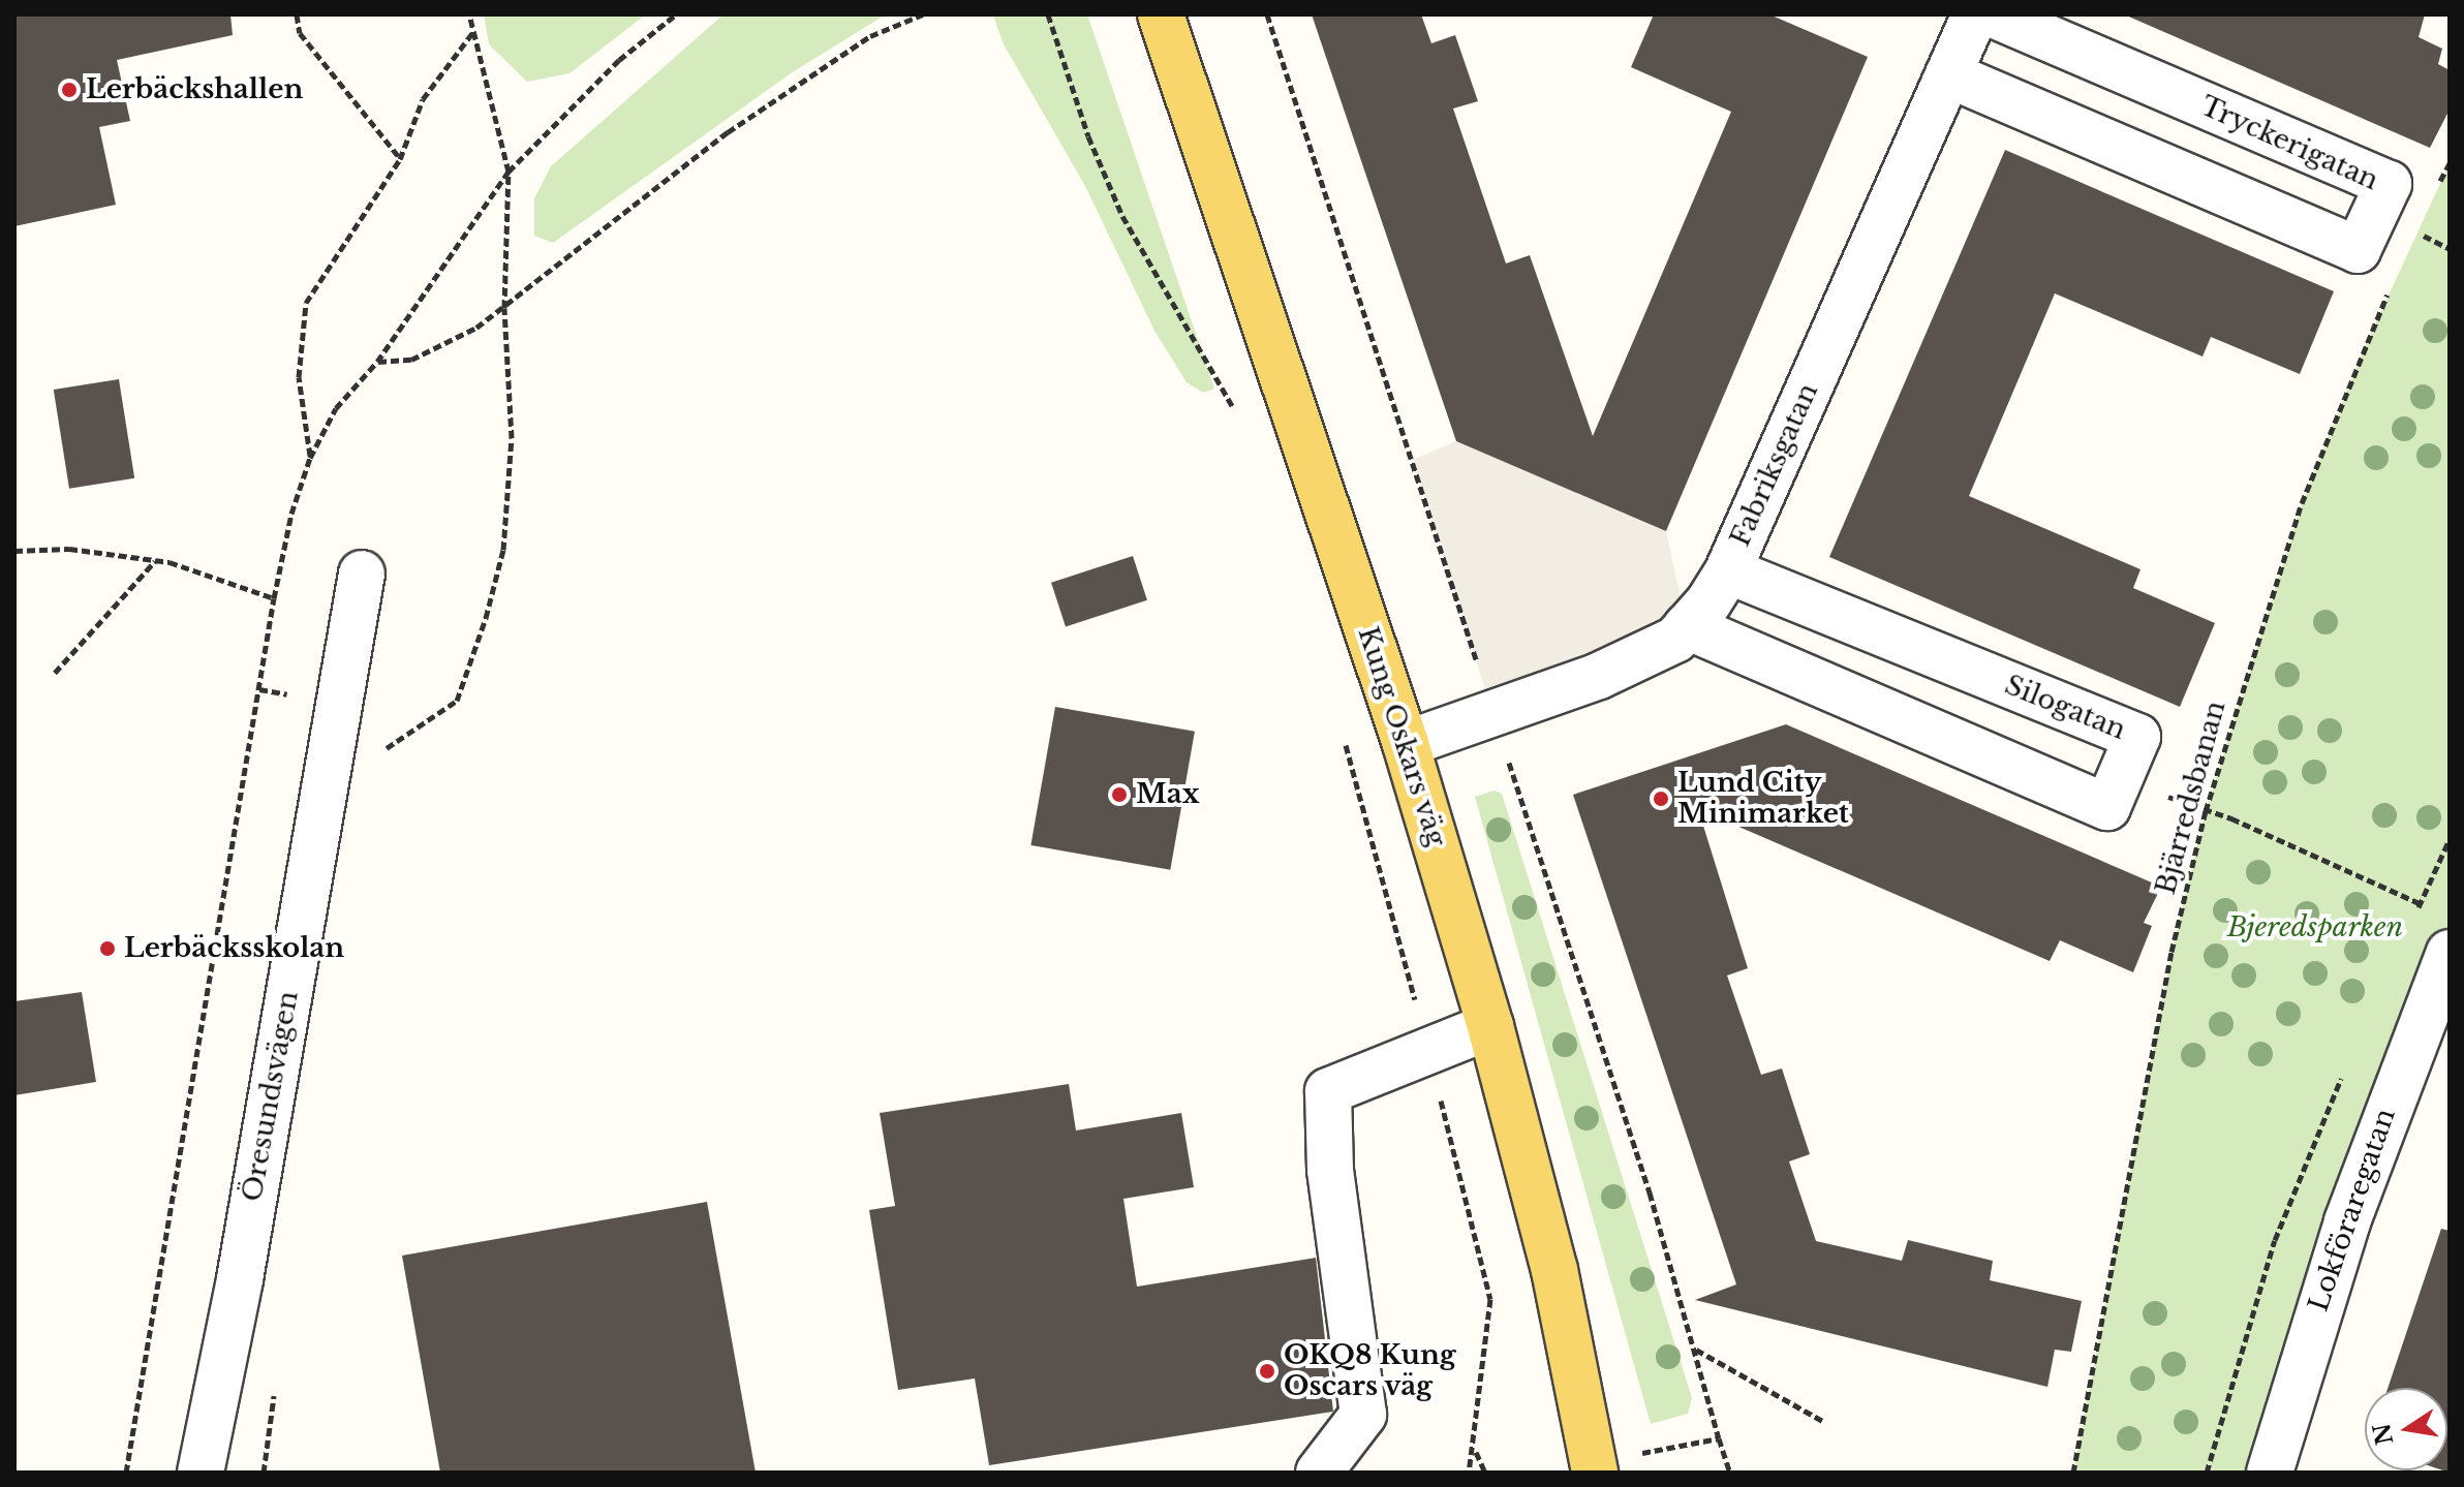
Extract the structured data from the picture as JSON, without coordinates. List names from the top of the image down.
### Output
{
  "streets": {
    "main road": ["Kung Oskars väg"],
    "street": [
      "Tryckerigatan",
      "Fabriksgatan",
      "Silogatan",
      "Öresundsvägen",
      "Lokföraregatan"
    ],
    "path": ["Bjärredsbanan"]
  },
  "crossings": [
    ["Tryckerigatan", "Fabriksgatan"],
    ["Fabriksgatan", "Silogatan"],
    ["Fabriksgatan", "Kung Oskars väg"]
  ],
  "parks": ["Bjeredsparken"],
  "places": [
    "Lerbäckshallen",
    "Max",
    "Lund City Minimarket",
    "Lerbäcksskolan",
    "OKQ8 Kung Oscars väg"
  ],
  "north": "left"
}
